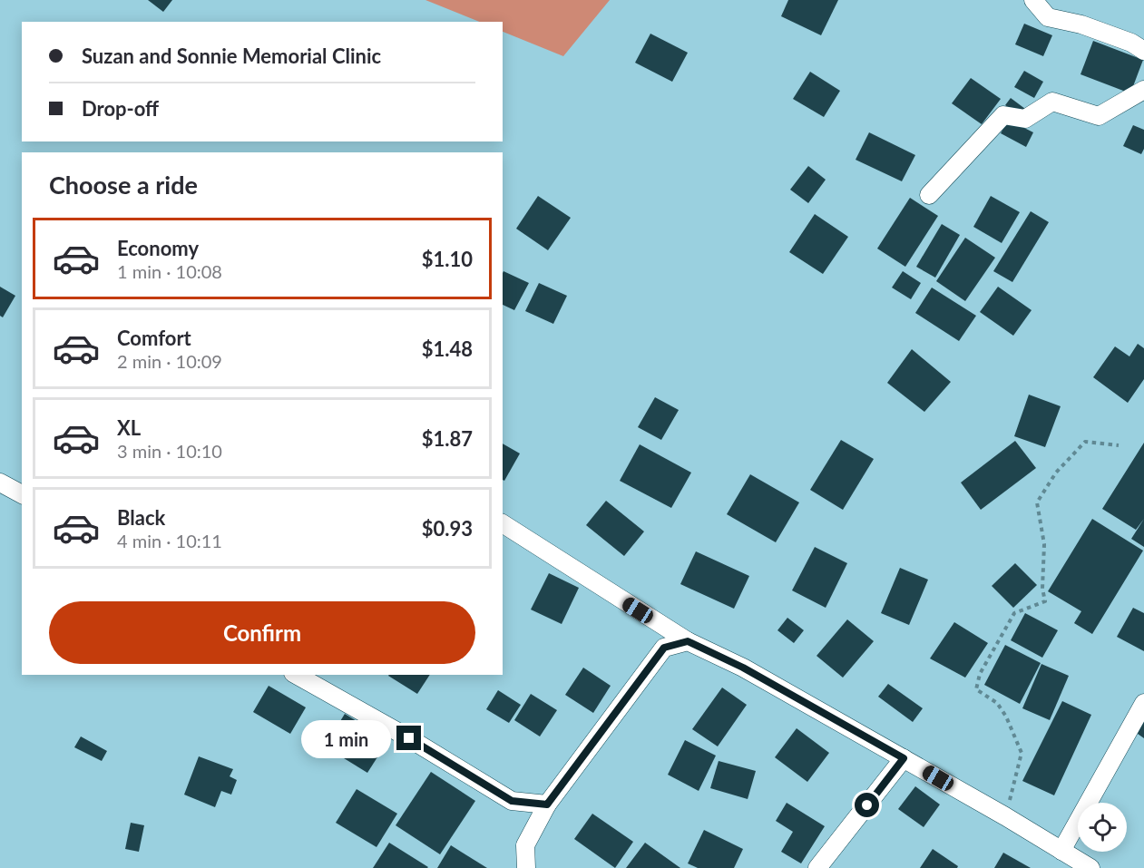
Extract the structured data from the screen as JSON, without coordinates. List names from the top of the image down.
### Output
{
  "page": {
    "banner": ["Suzan and Sonnie Memorial Clinic", "Drop-off"],
    "heading": "Choose a ride",
    "list": [
      {
        "name": "Economy",
        "note": "1 min · 10:08",
        "value": "$1.10"
      },
      {
        "name": "Comfort",
        "note": "2 min · 10:09",
        "value": "$1.48"
      },
      {
        "name": "XL",
        "note": "3 min · 10:10",
        "value": "$1.87"
      },
      {
        "name": "Black",
        "note": "4 min · 10:11",
        "value": "$0.93"
      }
    ],
    "buttons": "Confirm",
    "bubble": "1 min"
  }
}
